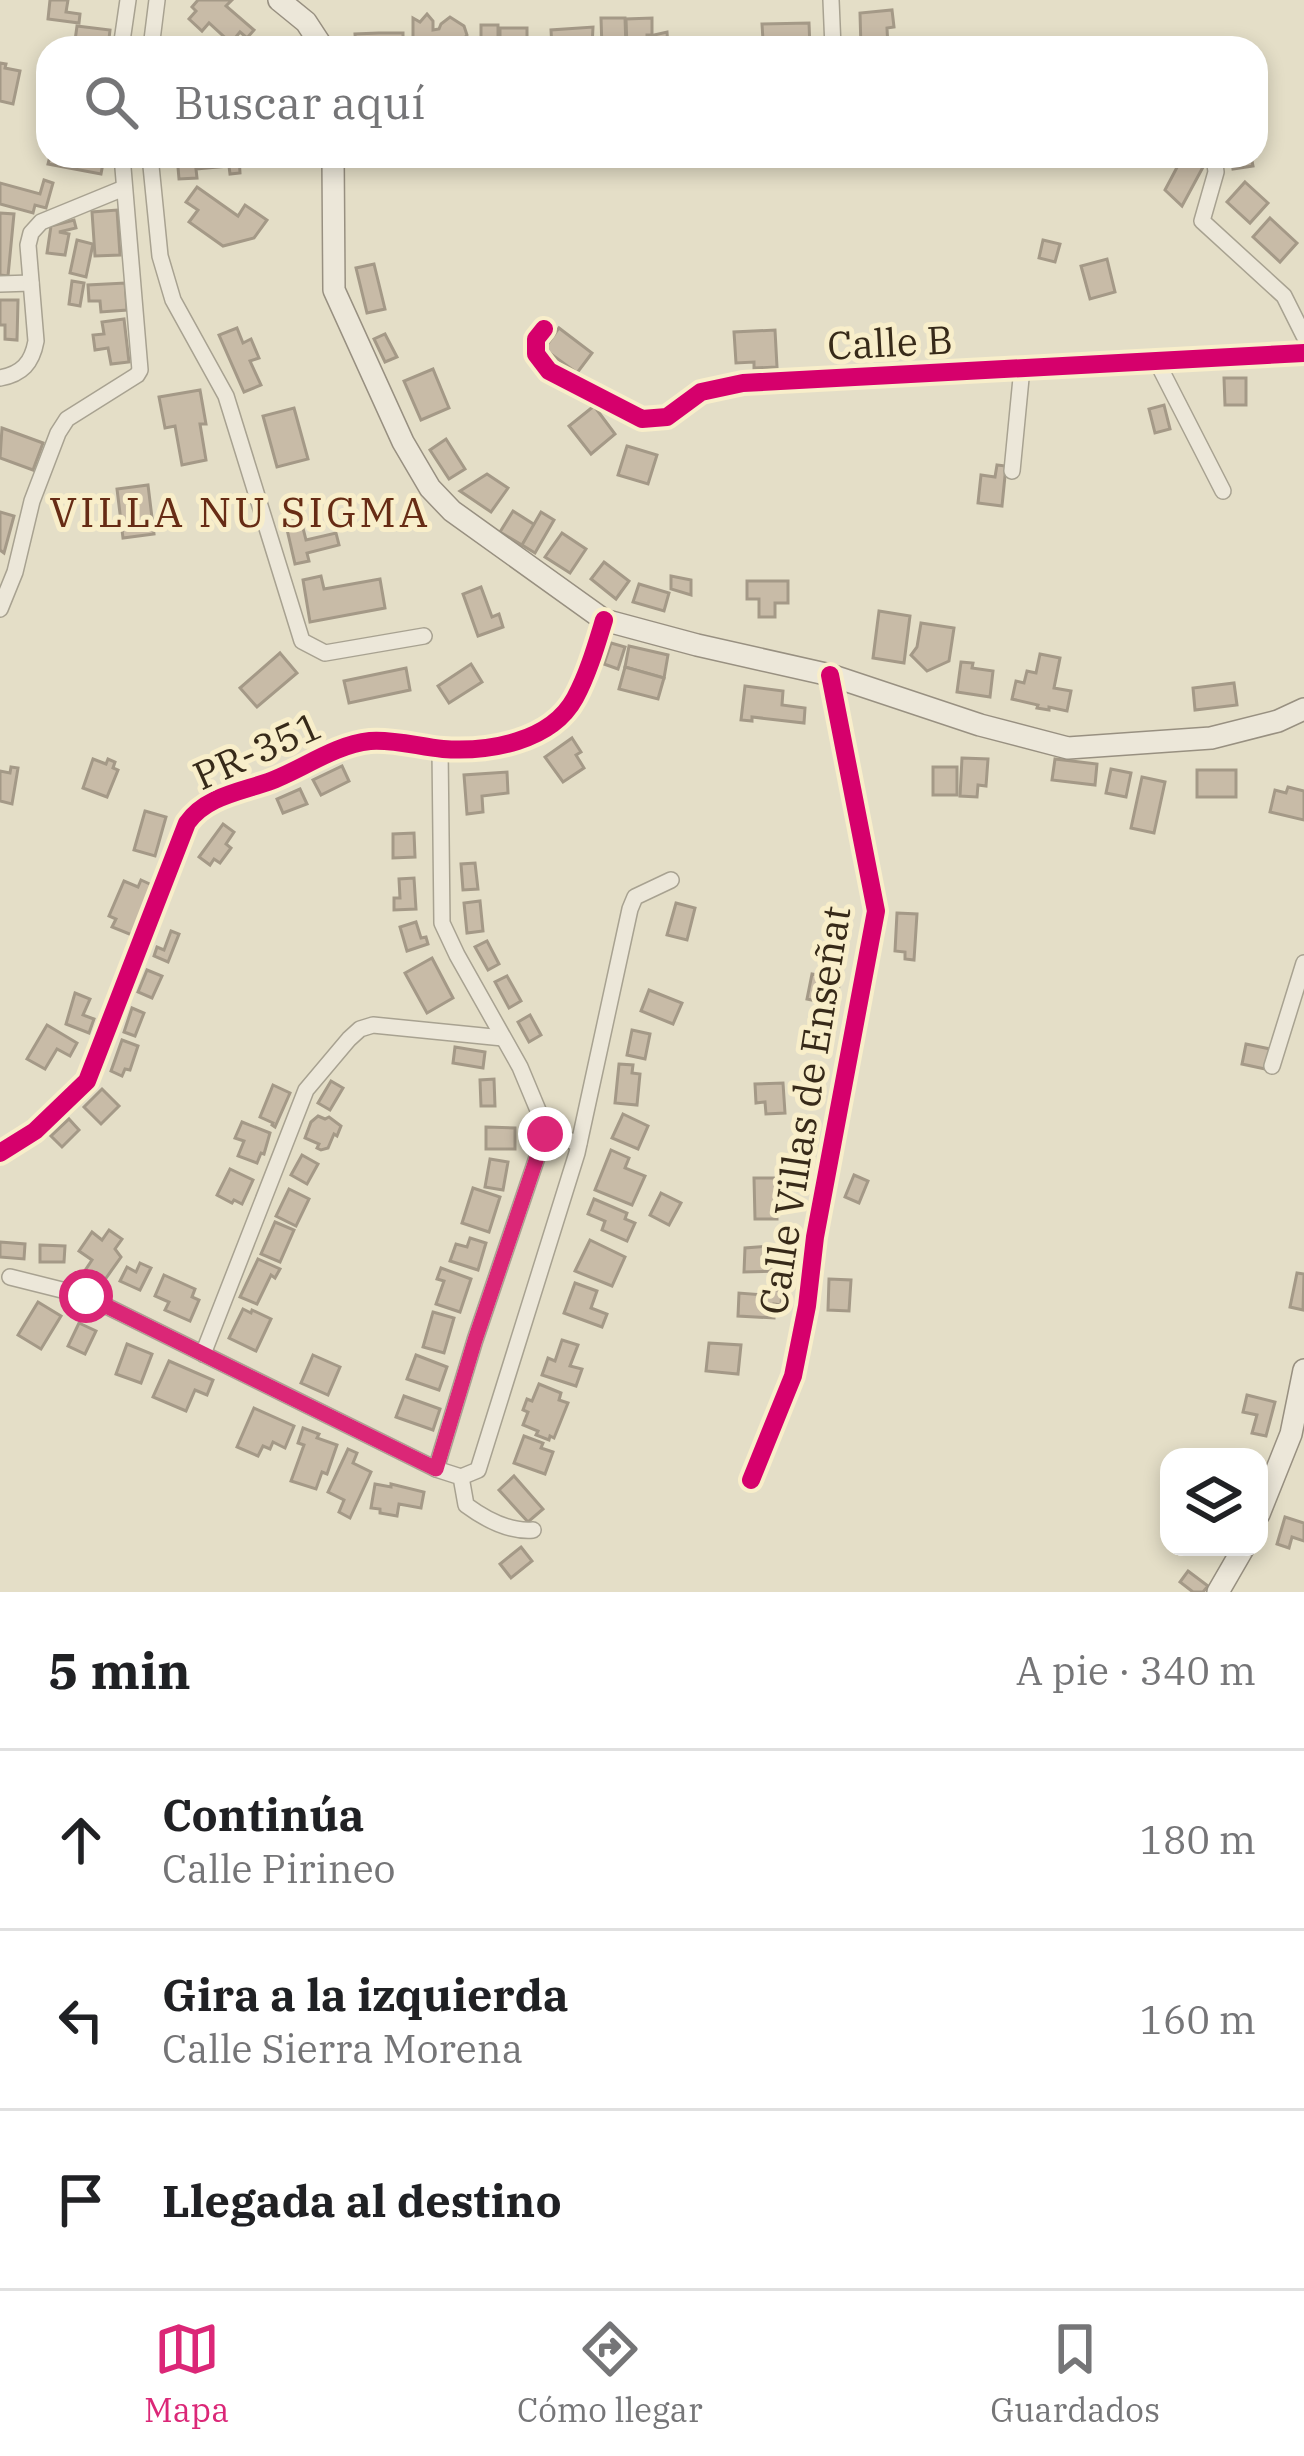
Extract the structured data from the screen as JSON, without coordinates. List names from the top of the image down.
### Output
{
  "streets": {
    "street": ["Calle B", "PR-351", "Calle Villas de Enseñat"]
  },
  "districts": ["VILLA NU SIGMA"],
  "page": {
    "search": "Buscar aquí",
    "heading": ["5 min", "A pie · 340 m"],
    "list": [
      ["Continúa", "Calle Pirineo", "180 m"],
      ["Gira a la izquierda", "Calle Sierra Morena", "160 m"],
      "Llegada al destino"
    ],
    "nav": ["Mapa", "Cómo llegar", "Guardados"]
  }
}
